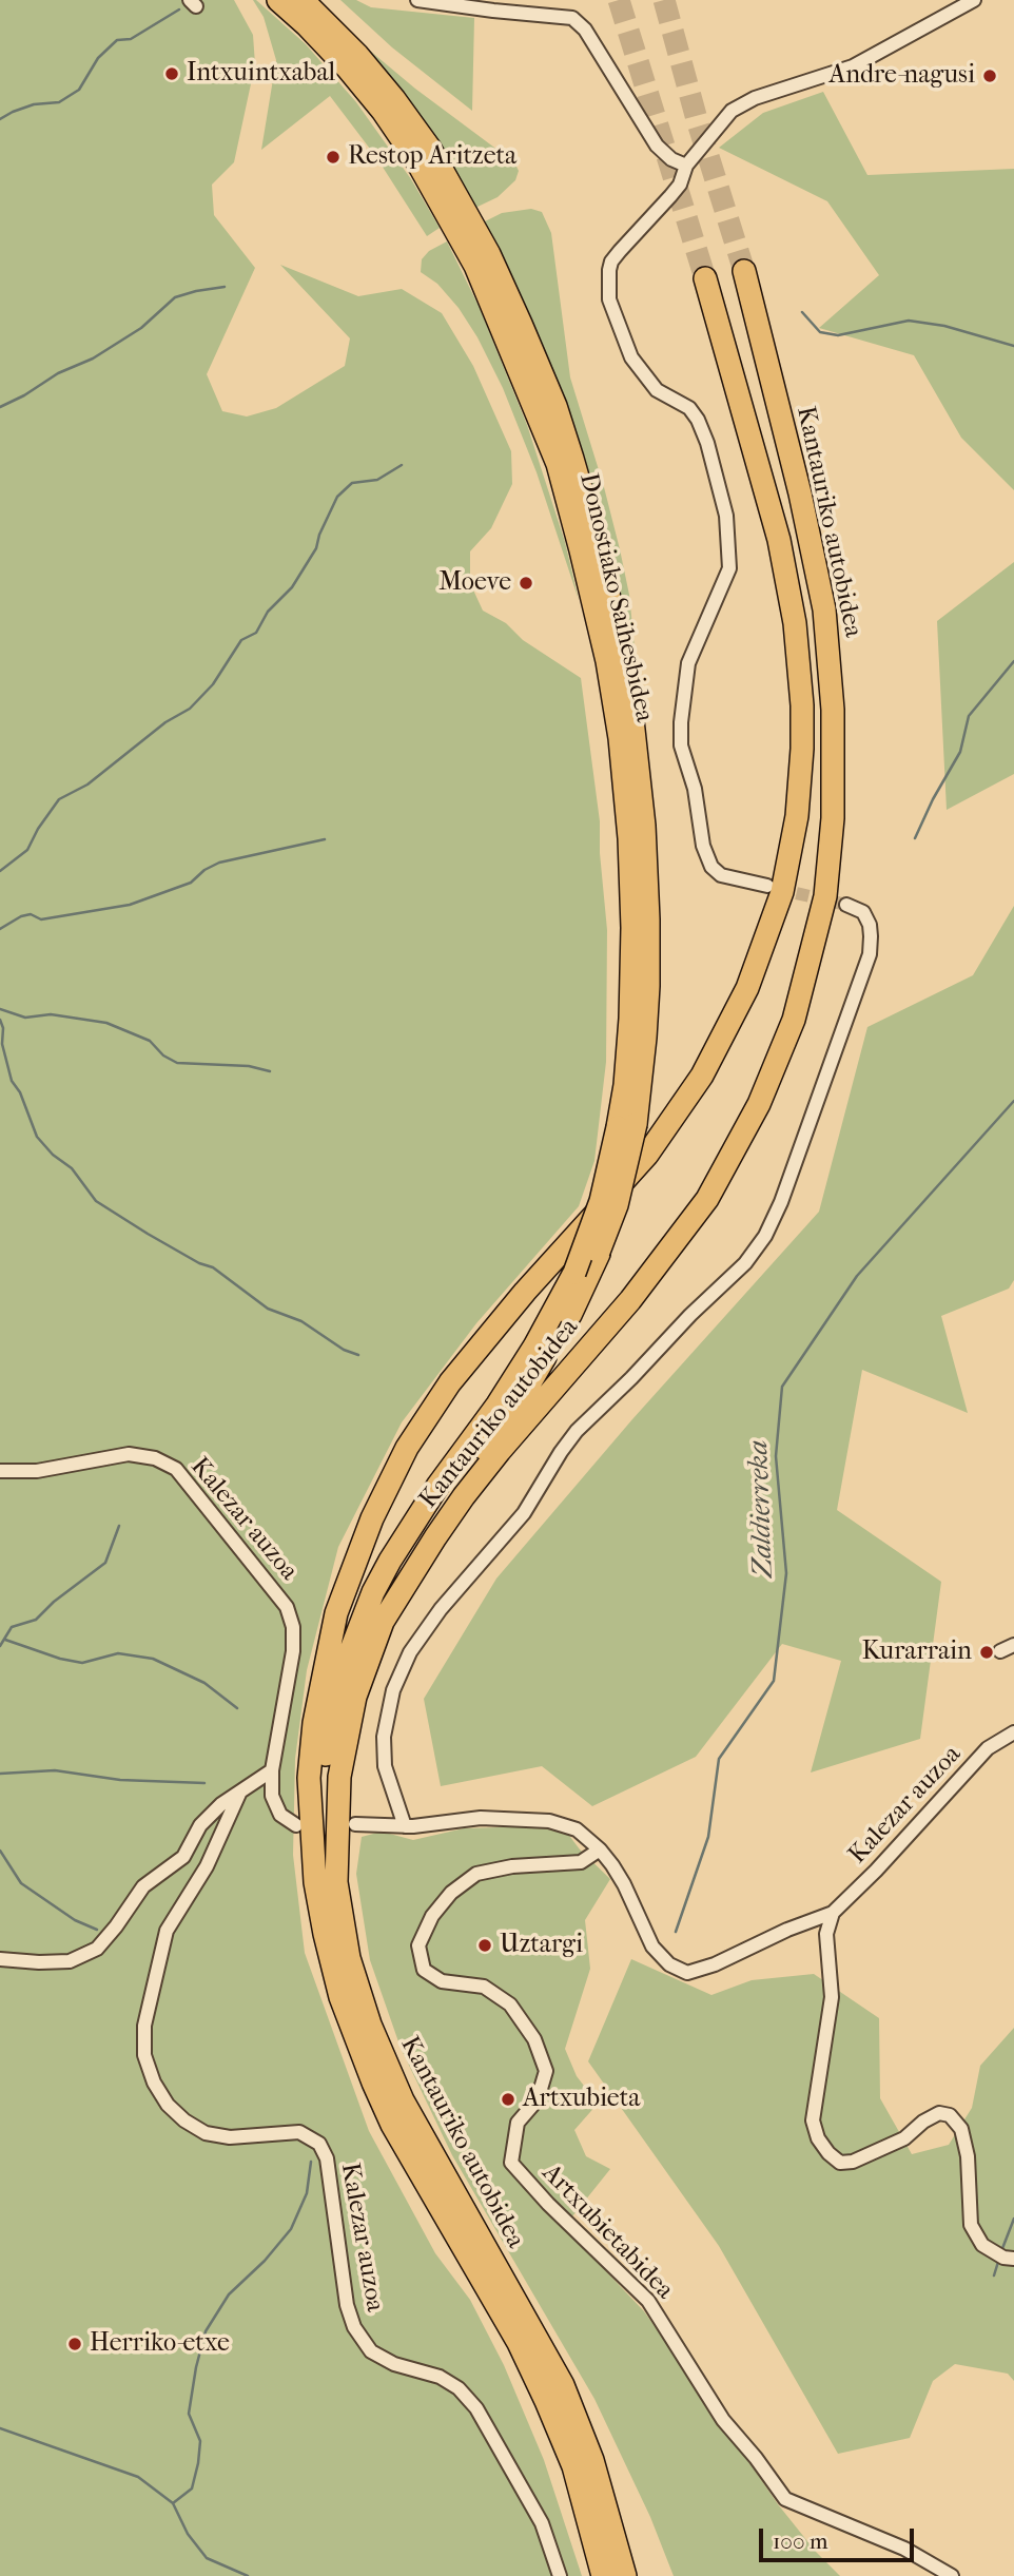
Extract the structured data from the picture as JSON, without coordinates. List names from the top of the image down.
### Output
{
  "streets": {
    "highway": ["Kantauriko autobidea", "Donostiako Saihesbidea"],
    "street": ["Kalezar auzoa", "Artxubietabidea"]
  },
  "crossings": [
    ["Kantauriko autobidea", "Donostiako Saihesbidea"],
    ["Kalezar auzoa", "Artxubietabidea"]
  ],
  "water": ["Zaldierreka"],
  "places": [
    "Intxuintxabal",
    "Andre-nagusi",
    "Restop Aritzeta",
    "Moeve",
    "Kurarrain",
    "Uztargi",
    "Artxubieta",
    "Herriko-etxe"
  ],
  "scale_bar": "100 m"
}
